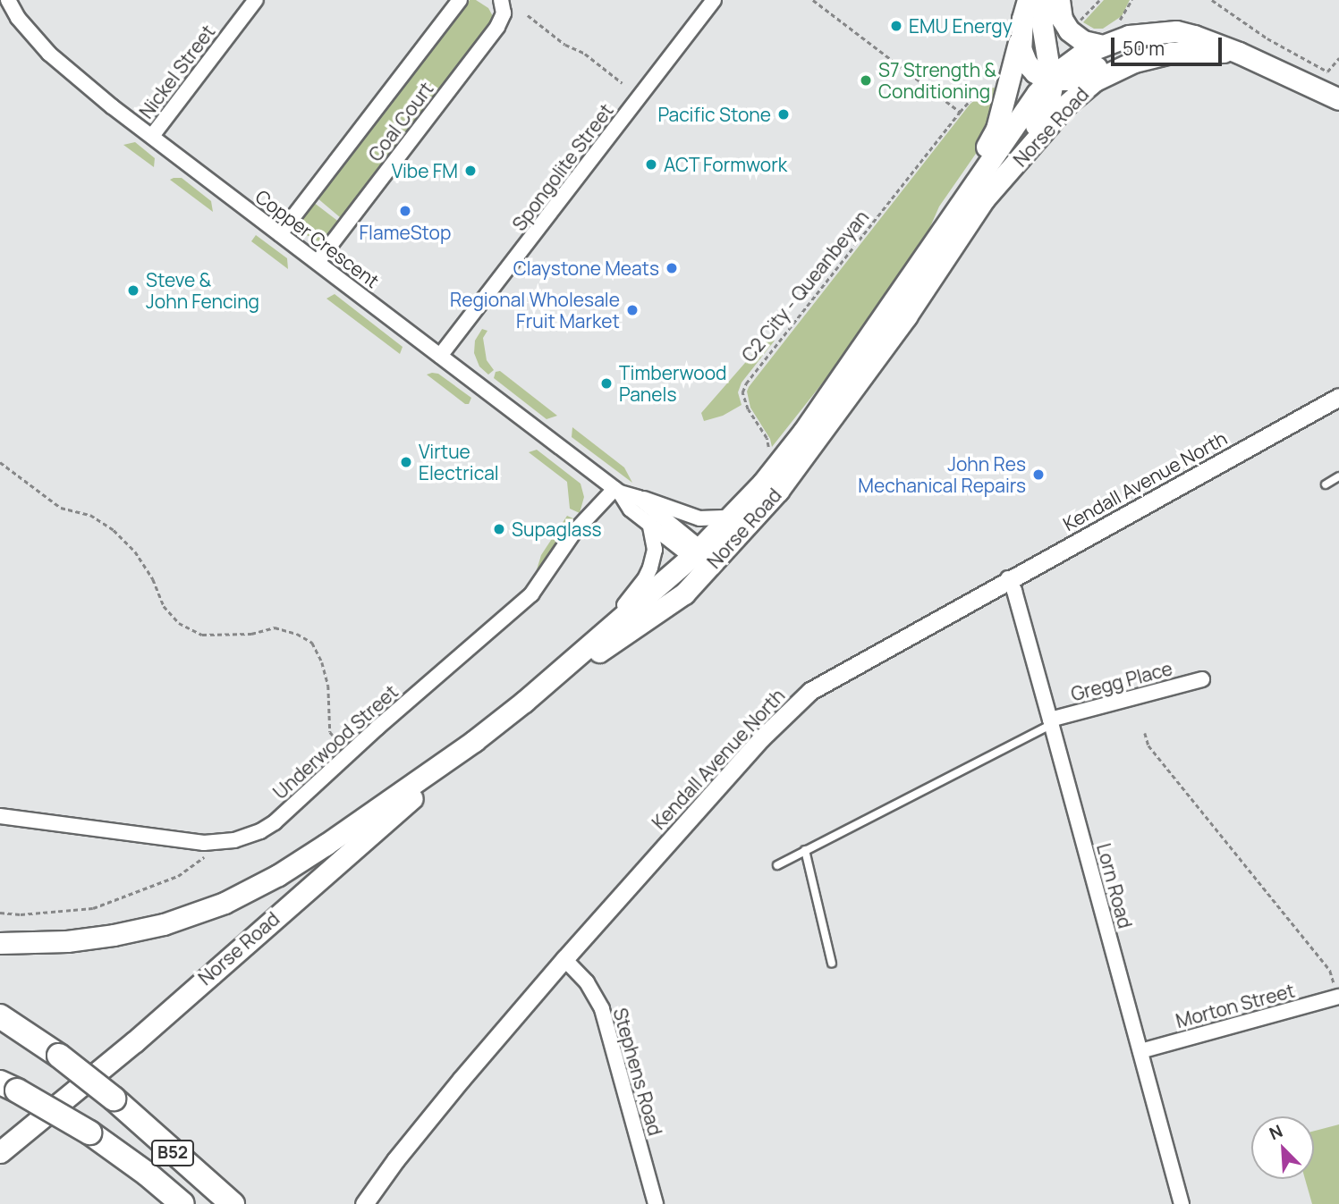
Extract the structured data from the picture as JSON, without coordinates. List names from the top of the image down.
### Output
{
  "streets": {
    "highway": ["B52"],
    "main road": ["Norse Road"],
    "street": [
      "Nickel Street",
      "Coal Court",
      "Spongolite Street",
      "Copper Crescent",
      "Kendall Avenue North",
      "Gregg Place",
      "Underwood Street",
      "Lorn Road",
      "Morton Street",
      "Stephens Road"
    ],
    "path": ["C2 City - Queanbeyan"]
  },
  "crossings": [
    ["Nickel Street", "Copper Crescent"],
    ["Coal Court", "Copper Crescent"],
    ["Norse Road", "Copper Crescent"],
    ["Spongolite Street", "Copper Crescent"],
    ["Copper Crescent", "Underwood Street"],
    ["Kendall Avenue North", "Lorn Road"],
    ["Kendall Avenue North", "Stephens Road"],
    ["Gregg Place", "Lorn Road"],
    ["Lorn Road", "Morton Street"]
  ],
  "places": [
    "EMU Energy",
    "S7 Strength & Conditioning",
    "Pacific Stone",
    "ACT Formwork",
    "Vibe FM",
    "FlameStop",
    "Claystone Meats",
    "Steve & John Fencing",
    "Regional Wholesale Fruit Market",
    "Timberwood Panels",
    "Virtue Electrical",
    "John Res Mechanical Repairs",
    "Supaglass"
  ],
  "scale_bar": "50 m",
  "north": "top left"
}
